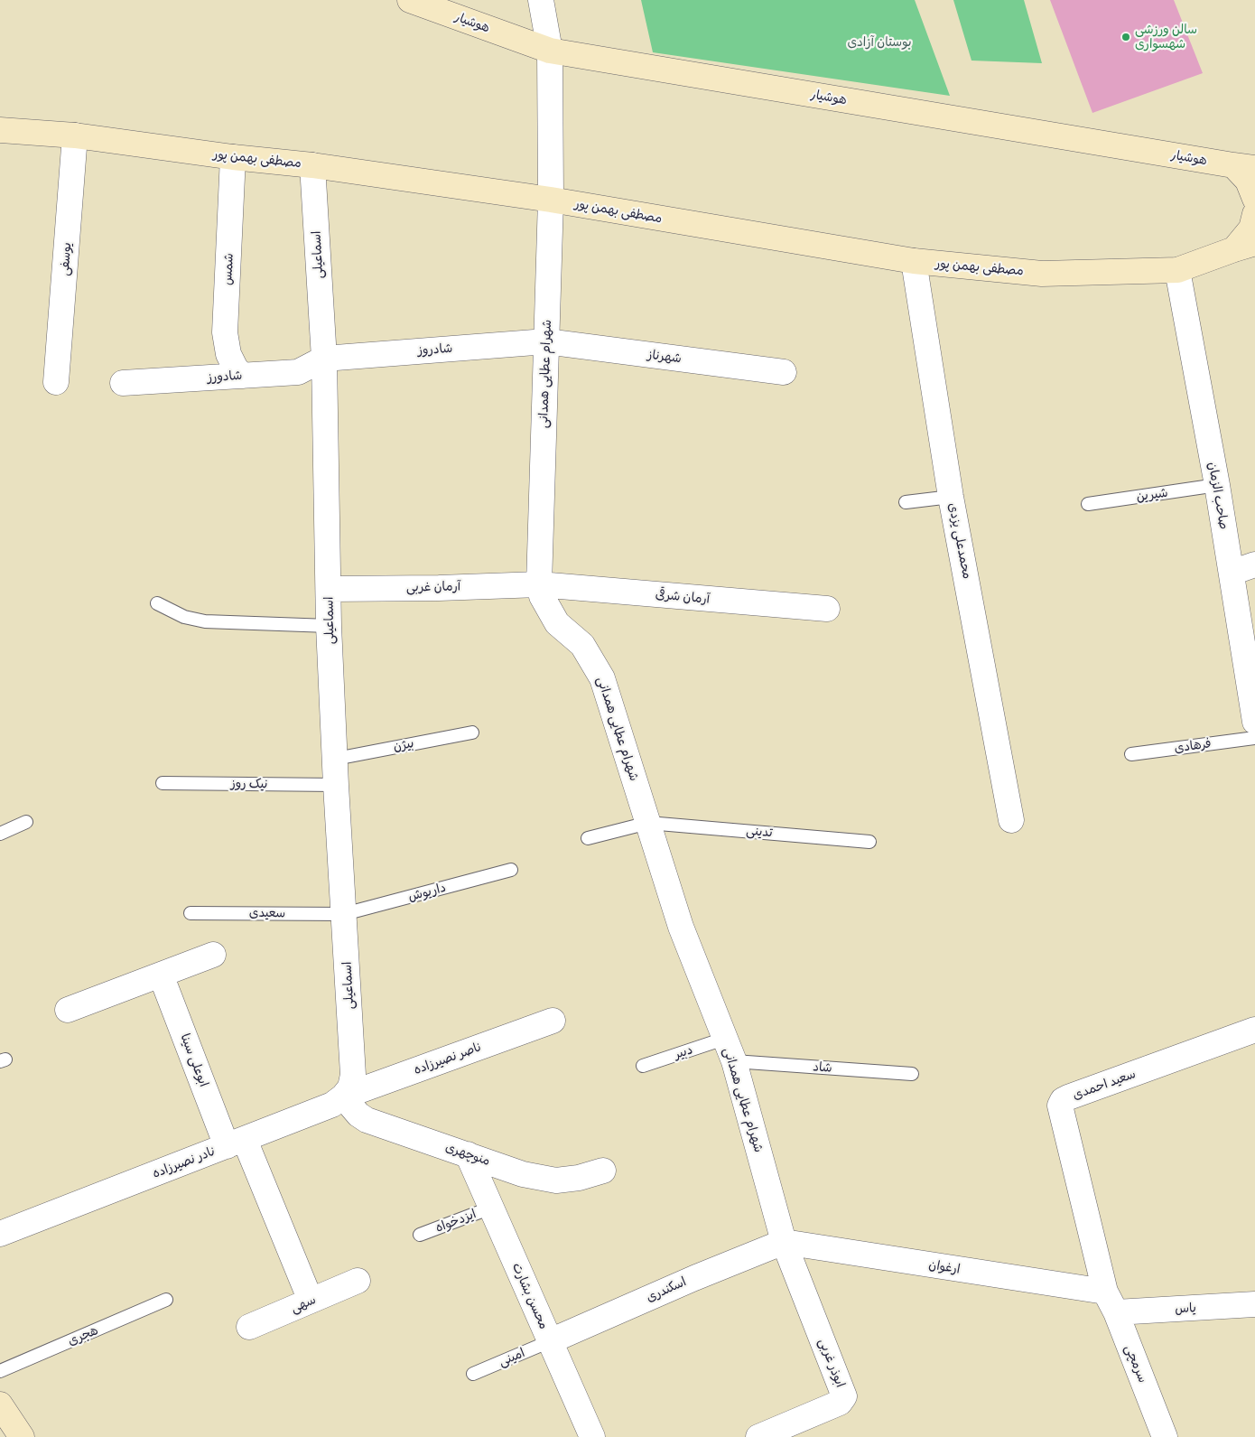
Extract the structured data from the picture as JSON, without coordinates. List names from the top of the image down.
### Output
{
  "streets": {
    "main road": ["هوشیار", "مصطفی بهمن پور"],
    "street": [
      "اسماعیلی",
      "یوسفی",
      "شمس",
      "شادروز",
      "شهرناز",
      "شهرام عطایی همدانی",
      "شادورز",
      "صاحب الزمان",
      "محمدعلی یزدی",
      "آرمان غربی",
      "آرمان شرقی",
      "ناصر نصیرزاده",
      "ابوعلی سینا",
      "سعید احمدی",
      "منوچهری",
      "نادر نصیرزاده",
      "ارغوان",
      "اسکندری",
      "محسن بشارت",
      "سهی",
      "یاس",
      "ابوذر غربی",
      "سرمچی"
    ],
    "lane": [
      "شیرین",
      "بیژن",
      "فرهادی",
      "نیک روز",
      "تدینی",
      "داریوش",
      "سعیدی",
      "دبیر",
      "شاد",
      "ایزدخواه",
      "هجری",
      "امینی"
    ]
  },
  "crossings": [
    ["هوشیار", "شهرام عطایی همدانی"],
    ["مصطفی بهمن پور", "اسماعیلی"],
    ["مصطفی بهمن پور", "یوسفی"],
    ["مصطفی بهمن پور", "شمس"],
    ["مصطفی بهمن پور", "شهرام عطایی همدانی"],
    ["مصطفی بهمن پور", "صاحب الزمان"],
    ["مصطفی بهمن پور", "محمدعلی یزدی"],
    ["اسماعیلی", "شادروز"],
    ["اسماعیلی", "شادورز"],
    ["اسماعیلی", "آرمان غربی"],
    ["اسماعیلی", "بیژن"],
    ["اسماعیلی", "نیک روز"],
    ["اسماعیلی", "داریوش"],
    ["اسماعیلی", "سعیدی"],
    ["اسماعیلی", "ناصر نصیرزاده"],
    ["اسماعیلی", "منوچهری"],
    ["اسماعیلی", "نادر نصیرزاده"],
    ["شمس", "شادورز"],
    ["شادروز", "شهرناز"],
    ["شادروز", "شهرام عطایی همدانی"],
    ["شادروز", "شادورز"],
    ["شهرناز", "شهرام عطایی همدانی"],
    ["شهرام عطایی همدانی", "آرمان غربی"],
    ["شهرام عطایی همدانی", "آرمان شرقی"],
    ["شهرام عطایی همدانی", "تدینی"],
    ["شهرام عطایی همدانی", "دبیر"],
    ["شهرام عطایی همدانی", "شاد"],
    ["شهرام عطایی همدانی", "ارغوان"],
    ["شهرام عطایی همدانی", "اسکندری"],
    ["شهرام عطایی همدانی", "ابوذر غربی"],
    ["شیرین", "صاحب الزمان"],
    ["آرمان غربی", "آرمان شرقی"],
    ["داریوش", "سعیدی"],
    ["دبیر", "شاد"],
    ["ناصر نصیرزاده", "منوچهری"],
    ["ناصر نصیرزاده", "نادر نصیرزاده"],
    ["ابوعلی سینا", "نادر نصیرزاده"],
    ["ابوعلی سینا", "سهی"],
    ["سعید احمدی", "ارغوان"],
    ["سعید احمدی", "یاس"],
    ["سعید احمدی", "سرمچی"],
    ["منوچهری", "نادر نصیرزاده"],
    ["منوچهری", "محسن بشارت"],
    ["ایزدخواه", "محسن بشارت"],
    ["ارغوان", "اسکندری"],
    ["ارغوان", "یاس"],
    ["ارغوان", "ابوذر غربی"],
    ["ارغوان", "سرمچی"],
    ["اسکندری", "محسن بشارت"],
    ["اسکندری", "امینی"],
    ["اسکندری", "ابوذر غربی"],
    ["محسن بشارت", "امینی"],
    ["یاس", "سرمچی"]
  ],
  "parks": ["بوستان آزادی"],
  "places": ["سالن ورزشی شهسواری"]
}
